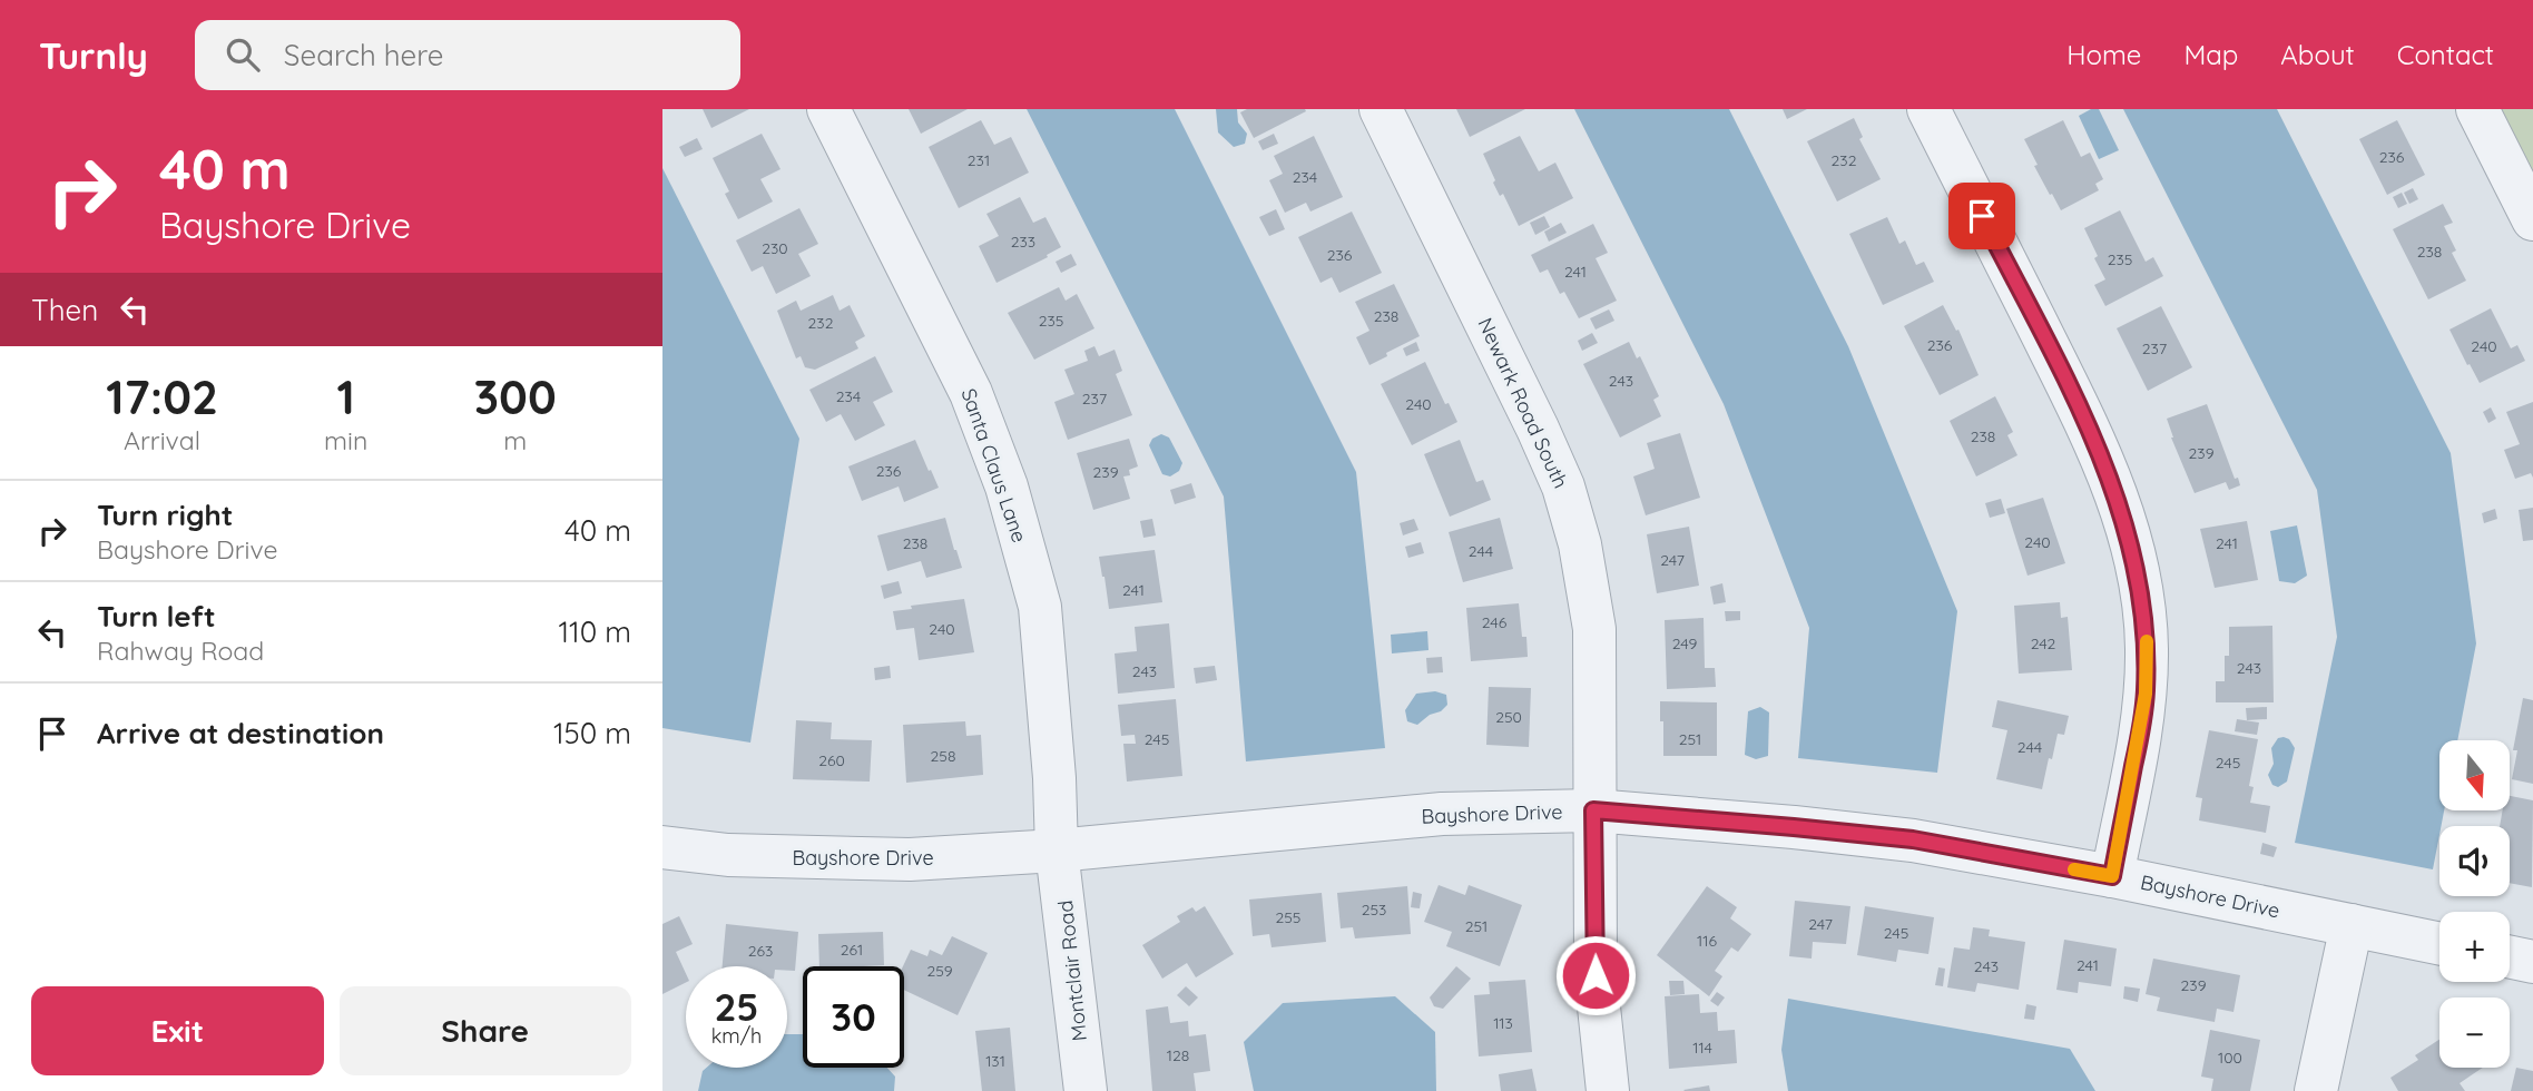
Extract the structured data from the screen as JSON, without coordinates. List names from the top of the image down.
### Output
{
  "streets": {
    "street": [
      "Newark Road South",
      "Santa Claus Lane",
      "Bayshore Drive",
      "Montclair Road"
    ]
  },
  "crossings": [
    ["Newark Road South", "Bayshore Drive"],
    ["Santa Claus Lane", "Bayshore Drive"],
    ["Santa Claus Lane", "Montclair Road"],
    ["Bayshore Drive", "Montclair Road"]
  ],
  "house_numbers": [
    "236",
    "231",
    "232",
    "234",
    "233",
    "230",
    "238",
    "236",
    "235",
    "241",
    "238",
    "235",
    "232",
    "236",
    "240",
    "237",
    "243",
    "234",
    "237",
    "240",
    "238",
    "239",
    "236",
    "239",
    "240",
    "238",
    "241",
    "244",
    "247",
    "241",
    "246",
    "240",
    "249",
    "242",
    "243",
    "243",
    "250",
    "245",
    "251",
    "244",
    "258",
    "260",
    "245",
    "253",
    "255",
    "247",
    "251",
    "245",
    "116",
    "261",
    "263",
    "241",
    "243",
    "259",
    "239",
    "113",
    "114",
    "128",
    "100",
    "131"
  ],
  "north": "bottom",
  "page": {
    "header": "Turnly",
    "search": "Search here",
    "nav": [
      "Home",
      "Map",
      "About",
      "Contact"
    ],
    "turn": ["40 m", "Bayshore Drive"],
    "then": "Then",
    "eta": [
      "17:02",
      "Arrival",
      "1",
      "min",
      "300",
      "m"
    ],
    "list": [
      {
        "name": "Turn right",
        "note": "Bayshore Drive",
        "value": "40 m"
      },
      {
        "name": "Turn left",
        "note": "Rahway Road",
        "value": "110 m"
      },
      {
        "name": "Arrive at destination",
        "value": "150 m"
      }
    ],
    "map_buttons": ["+", "−"],
    "speed": "25 km/h",
    "limit": "30",
    "buttons": ["Exit", "Share"]
  }
}
